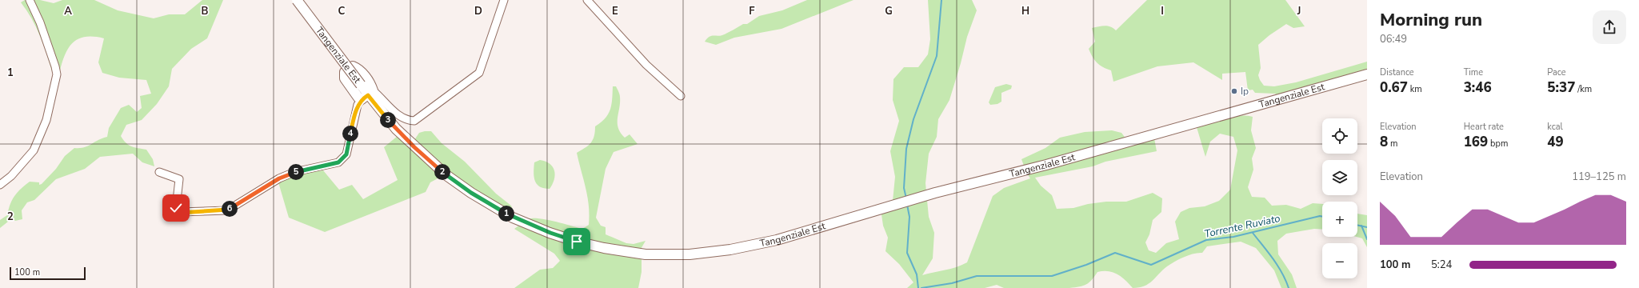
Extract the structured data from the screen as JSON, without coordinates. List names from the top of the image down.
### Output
{
  "streets": {
    "main road": ["Tangenziale Est"]
  },
  "water": ["Torrente Ruviato"],
  "places": ["Ip"],
  "scale_bar": "100 m",
  "page": {
    "heading": ["Morning run", "06:49"],
    "stats": [
      ["Distance", "0.67 km"],
      ["Time", "3:46"],
      ["Pace", "5:37 /km"],
      ["Elevation", "8 m"],
      ["Heart rate", "169 bpm"],
      ["kcal", "49"]
    ],
    "pins": [
      "3",
      "4",
      "2",
      "5",
      "6",
      "1"
    ],
    "map_buttons": ["+", "−"],
    "chart": ["Elevation", "119–125 m"],
    "list": [
      {
        "name": "100 m",
        "note": "5:24"
      }
    ],
    "scale": "100 m"
  },
  "grid": {
    "columns": [
      "A",
      "B",
      "C",
      "D",
      "E",
      "F",
      "G",
      "H",
      "I",
      "J"
    ],
    "rows": ["1", "2"]
  }
}
